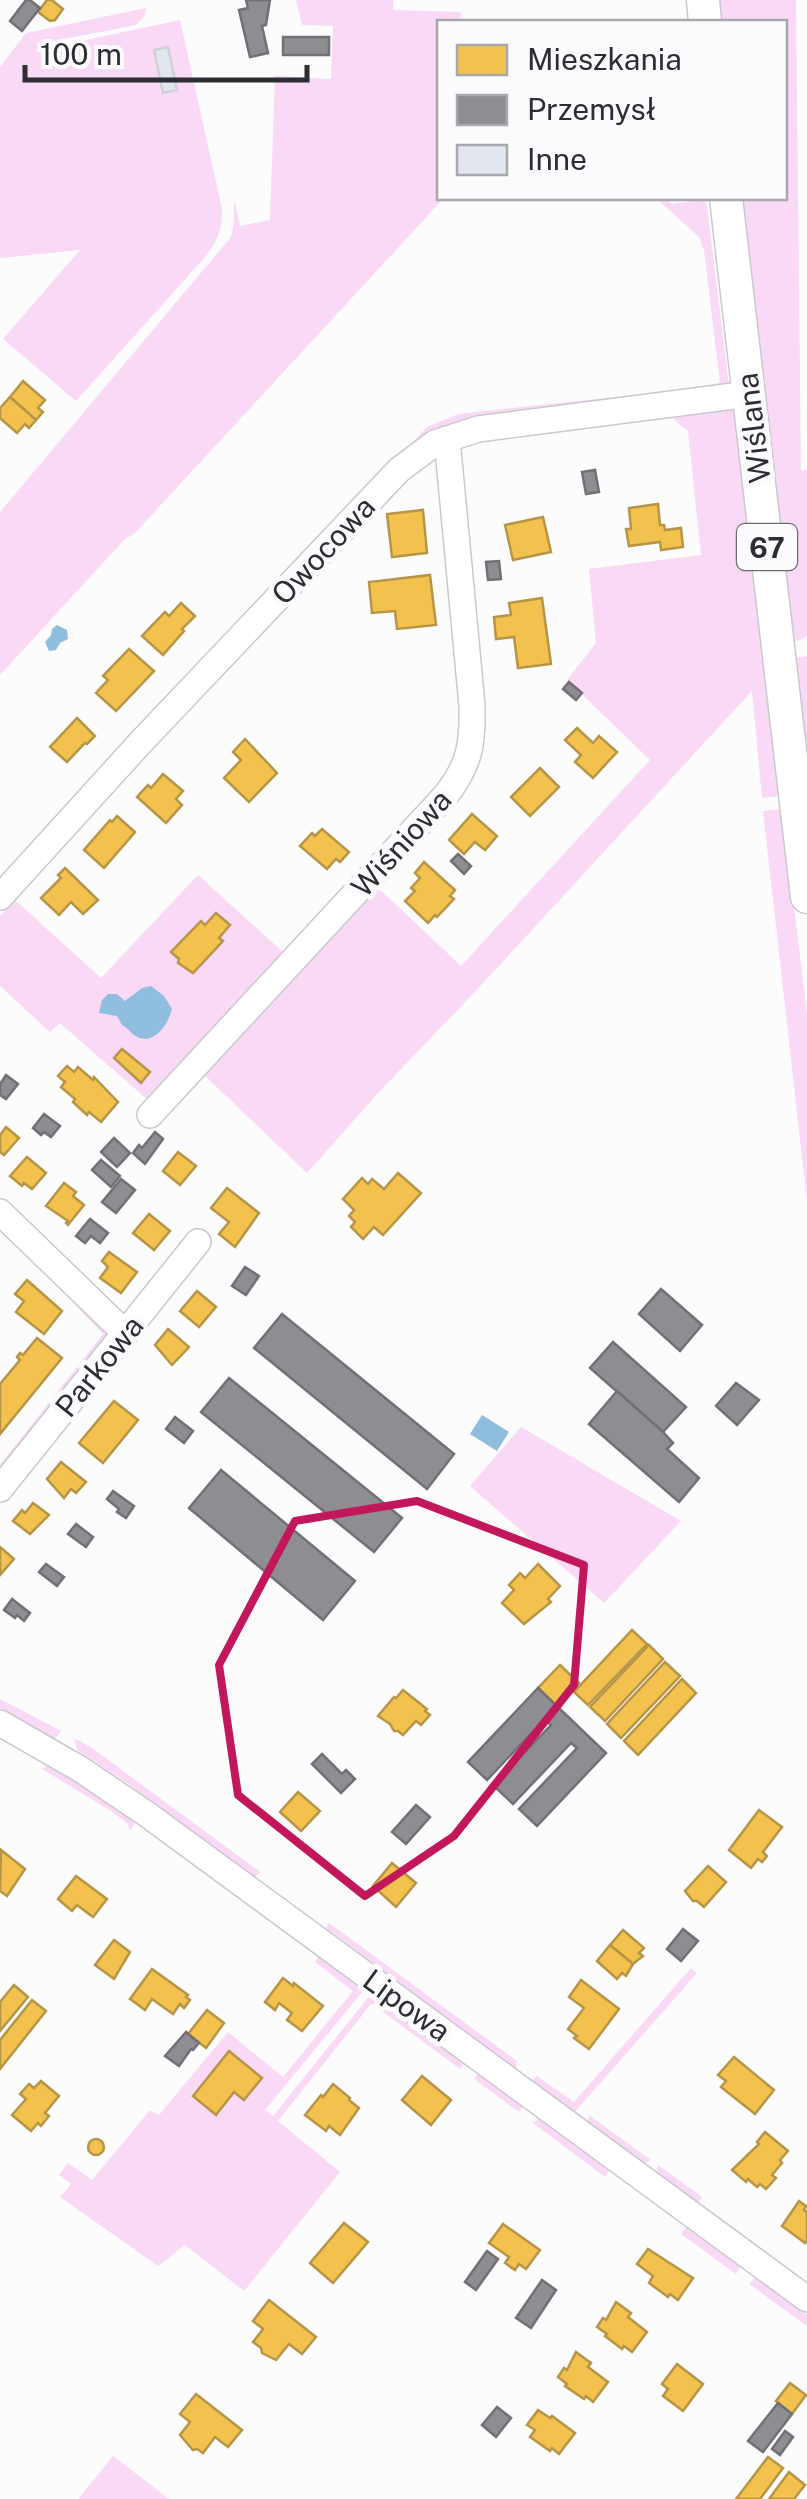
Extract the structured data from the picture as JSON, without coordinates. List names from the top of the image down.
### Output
{
  "streets": {
    "main road": ["Wiślana", "67"],
    "street": [
      "Owocowa",
      "Wiśniowa",
      "Parkowa",
      "Lipowa"
    ]
  },
  "crossings": [
    ["Wiślana", "Owocowa"],
    ["Owocowa", "Wiśniowa"]
  ],
  "legend": ["Mieszkania", "Przemysł", "Inne"],
  "scale_bar": "100 m"
}
